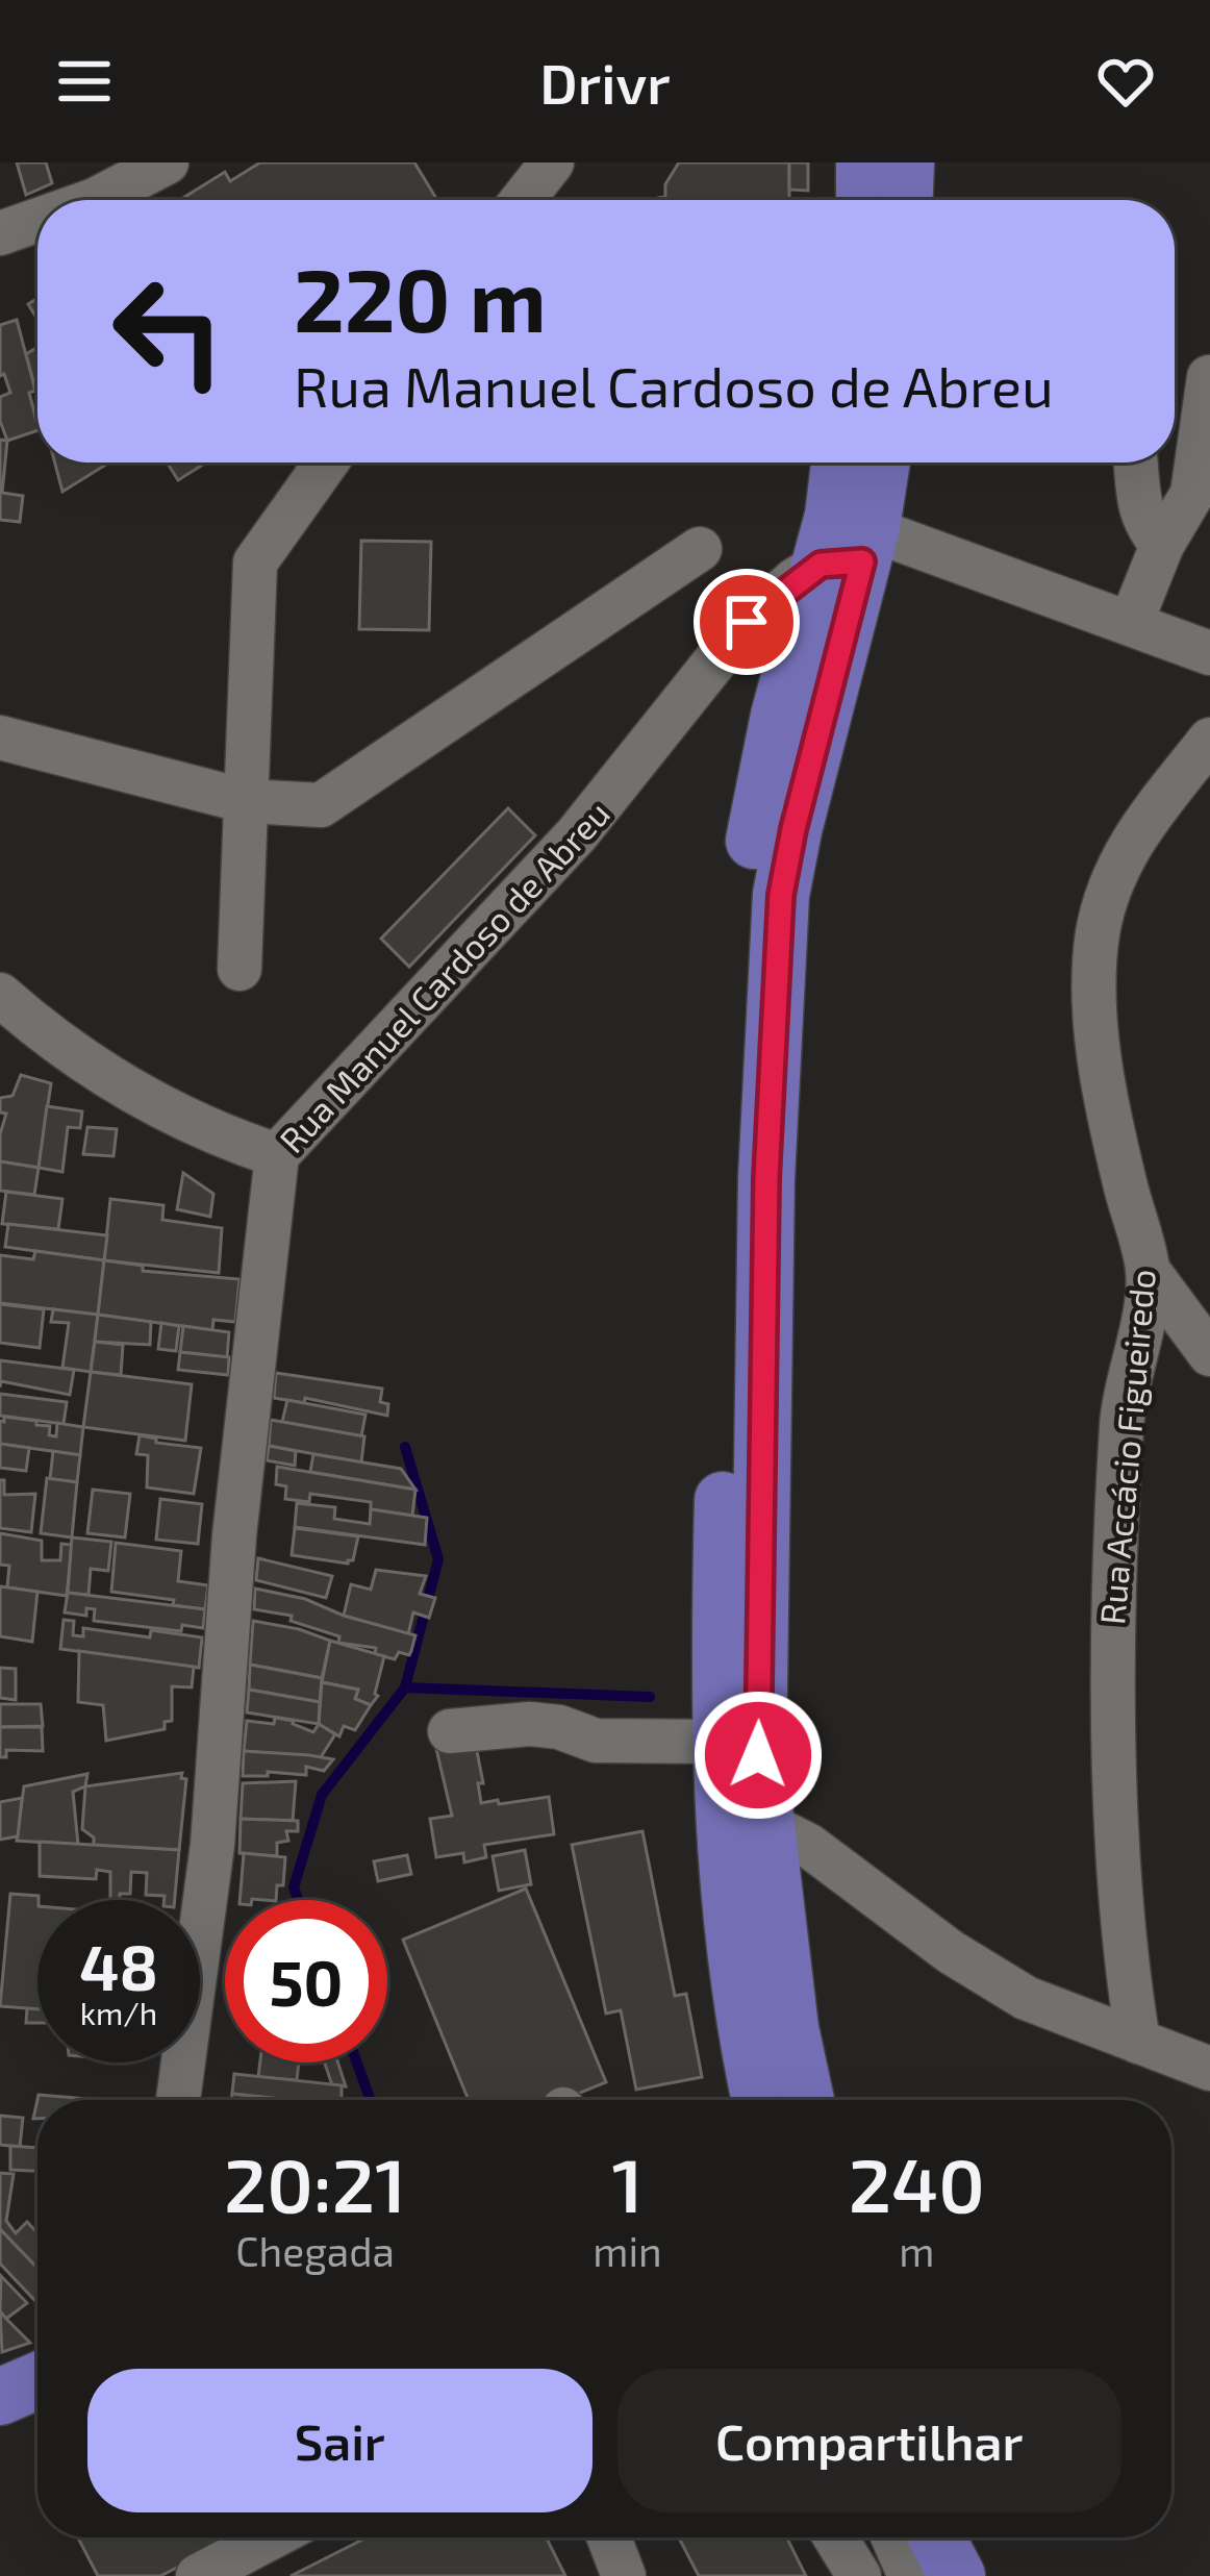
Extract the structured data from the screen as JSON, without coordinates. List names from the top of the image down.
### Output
{
  "streets": {
    "street": ["Rua Manuel Cardoso de Abreu", "Rua Accácio Figueiredo"]
  },
  "page": {
    "header": "Drivr",
    "turn": ["220 m", "Rua Manuel Cardoso de Abreu"],
    "speed": "48 km/h",
    "limit": "50",
    "eta": [
      "20:21",
      "Chegada",
      "1",
      "min",
      "240",
      "m"
    ],
    "buttons": ["Sair", "Compartilhar"]
  }
}
